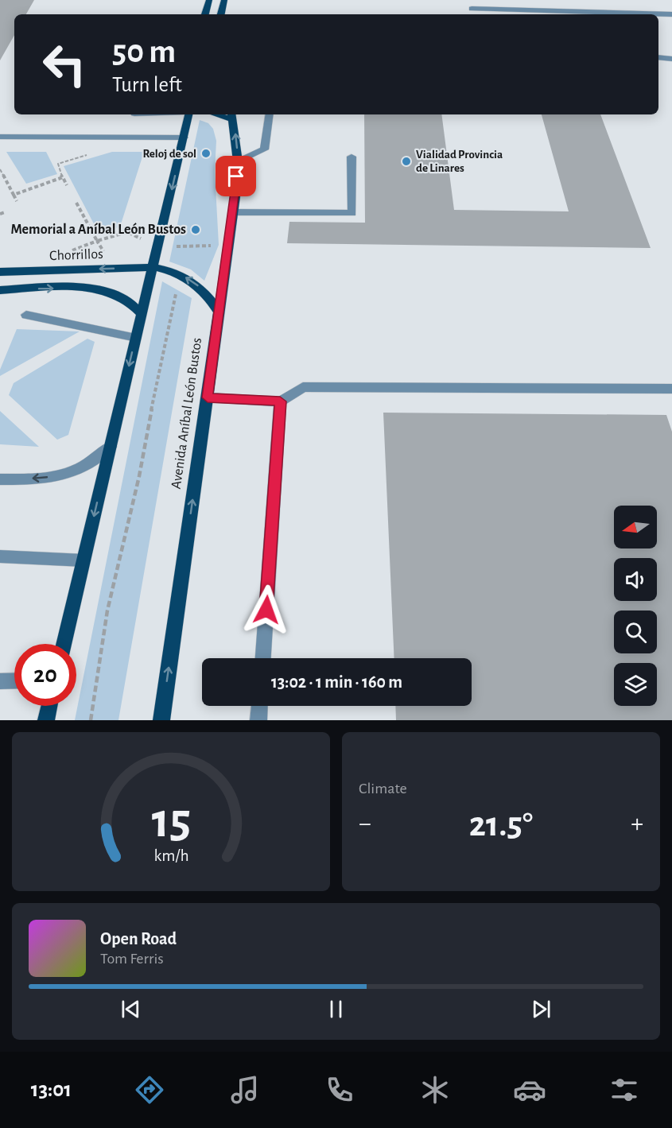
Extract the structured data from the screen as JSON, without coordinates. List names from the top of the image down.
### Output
{
  "streets": {
    "main road": ["Chorrillos", "Avenida Aníbal León Bustos"]
  },
  "places": ["Reloj de sol", "Vialidad Provincia de Linares", "Memorial a Aníbal León Bustos"],
  "north": "left",
  "page": {
    "turn": ["50 m", "Turn left"],
    "limit": "20",
    "trip": "13:02 · 1 min · 160 m",
    "tile": "Climate",
    "heat": ["−", "21.5°", "+"],
    "song": ["Open Road", "Tom Ferris"],
    "tabs": "13:01",
    "gauge": ["15", "km/h"]
  }
}
